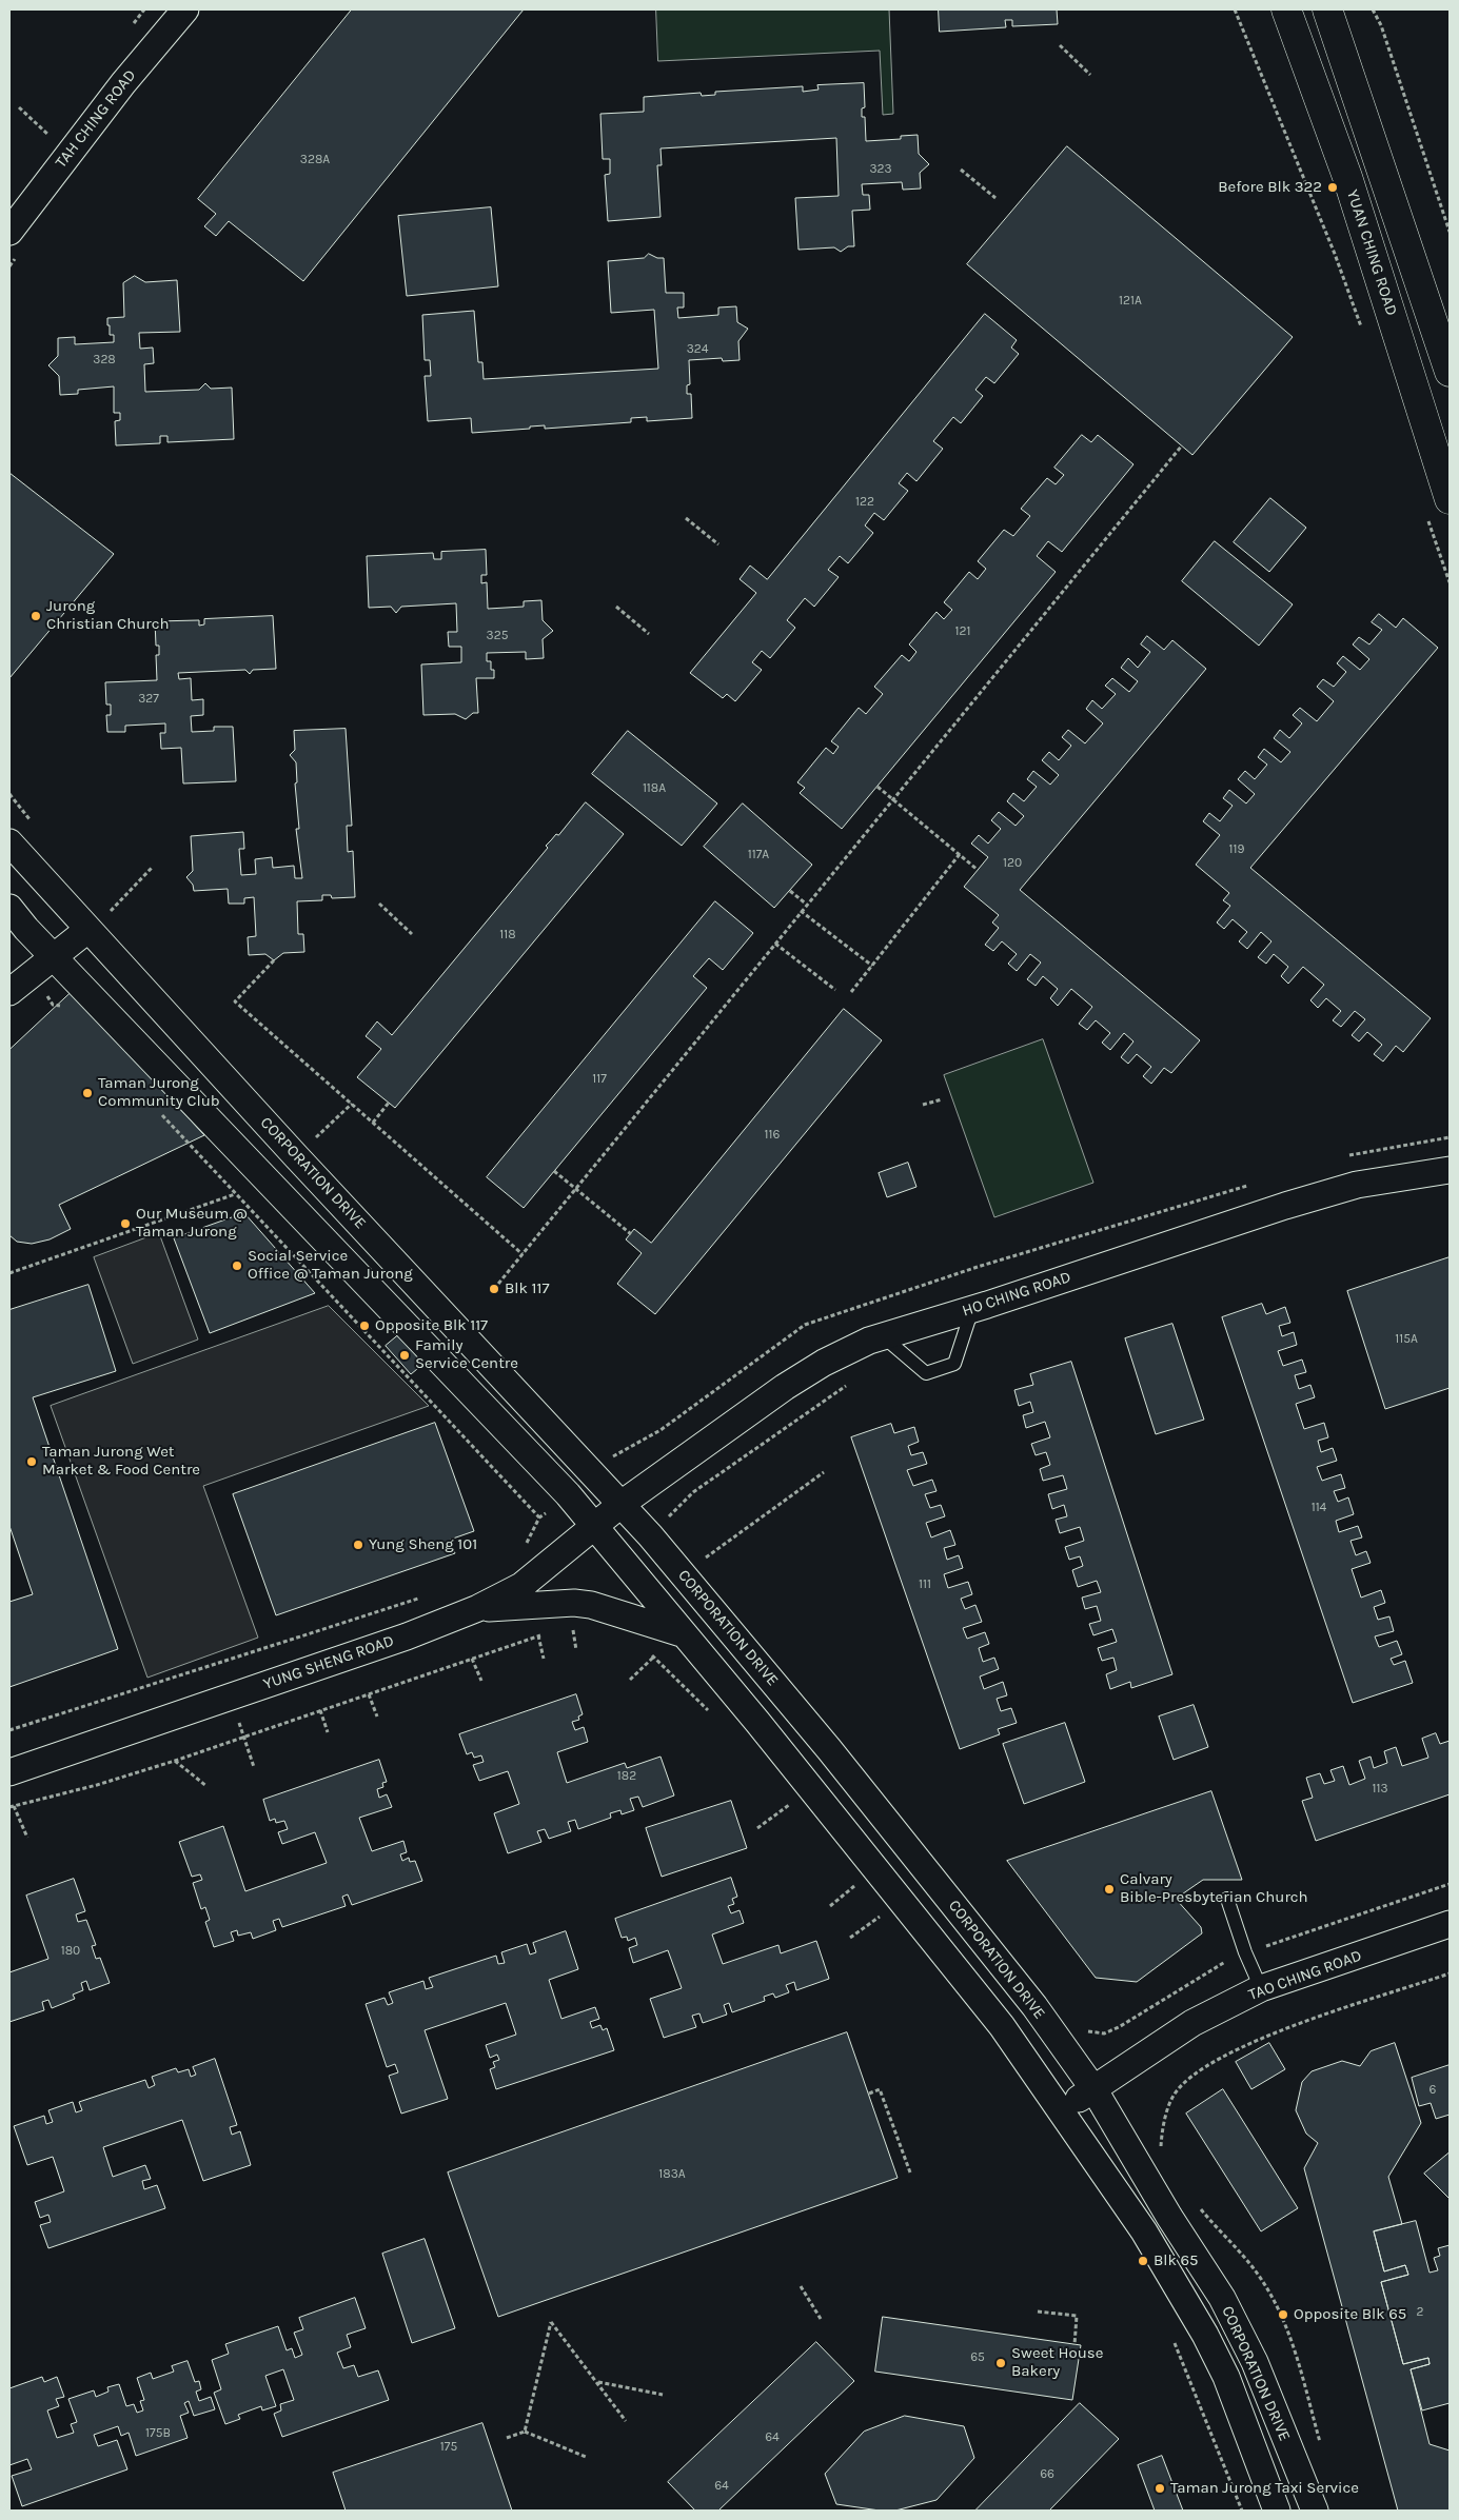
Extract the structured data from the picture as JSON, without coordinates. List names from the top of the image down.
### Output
{
  "streets": {
    "street": [
      "TAH CHING ROAD",
      "YUAN CHING ROAD",
      "CORPORATION DRIVE",
      "HO CHING ROAD",
      "YUNG SHENG ROAD",
      "TAO CHING ROAD"
    ]
  },
  "crossings": [
    ["CORPORATION DRIVE", "HO CHING ROAD"],
    ["CORPORATION DRIVE", "YUNG SHENG ROAD"],
    ["CORPORATION DRIVE", "TAO CHING ROAD"],
    ["HO CHING ROAD", "YUNG SHENG ROAD"]
  ],
  "places": [
    "Before Blk 322",
    "Jurong Christian Church",
    "Taman Jurong Community Club",
    "Our Museum @ Taman Jurong",
    "Social Service Office @ Taman Jurong",
    "Blk 117",
    "Opposite Blk 117",
    "Family Service Centre",
    "Taman Jurong Wet Market & Food Centre",
    "Yung Sheng 101",
    "Calvary Bible-Presbyterian Church",
    "Blk 65",
    "Opposite Blk 65",
    "Sweet House Bakery",
    "Taman Jurong Taxi Service"
  ],
  "house_numbers": [
    "328A",
    "323",
    "121A",
    "324",
    "328",
    "122",
    "121",
    "325",
    "327",
    "118A",
    "119",
    "117A",
    "120",
    "118",
    "117",
    "116",
    "115A",
    "114",
    "111",
    "182",
    "113",
    "180",
    "6",
    "183A",
    "2",
    "65",
    "175B",
    "64",
    "175",
    "66",
    "64"
  ]
}
